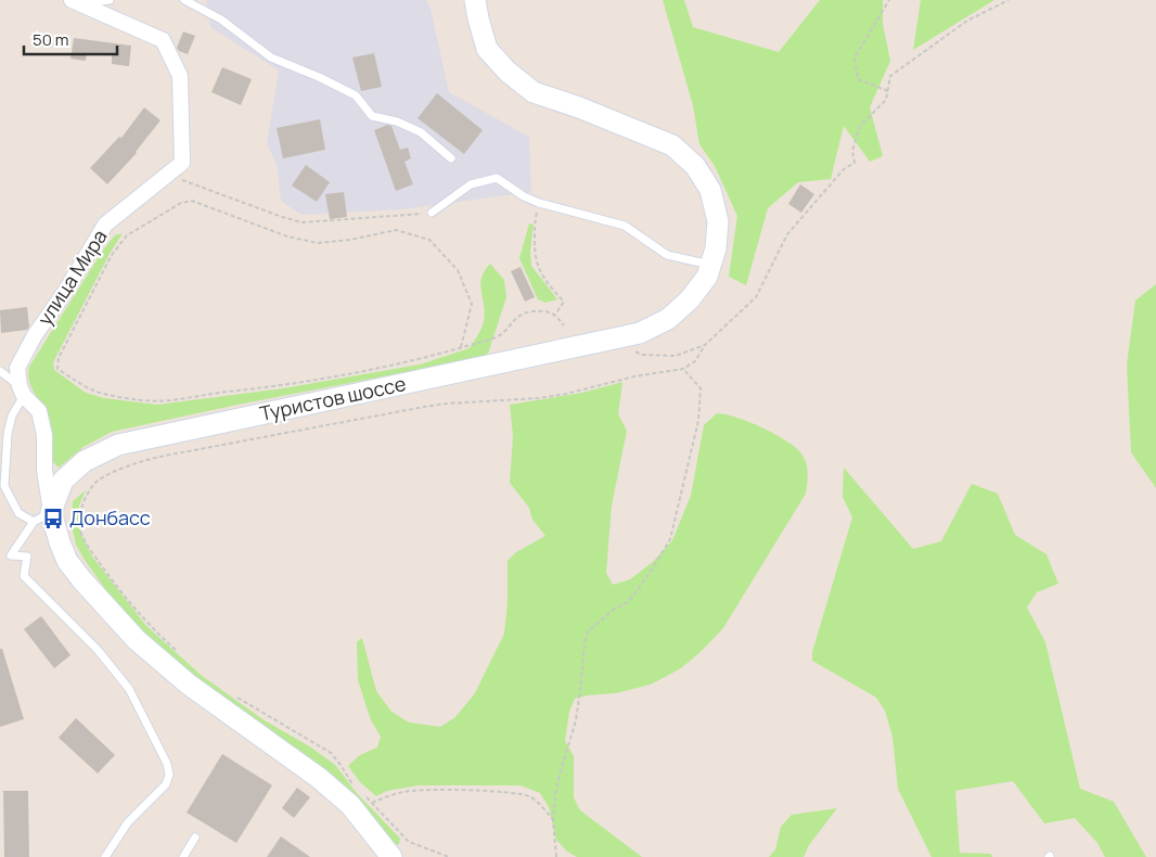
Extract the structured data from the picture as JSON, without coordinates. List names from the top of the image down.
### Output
{
  "streets": {
    "main road": ["Туристов шоссе"],
    "street": ["улица Мира"]
  },
  "places": {
    "bus stop": ["Донбасс"]
  },
  "scale_bar": "50 m"
}
